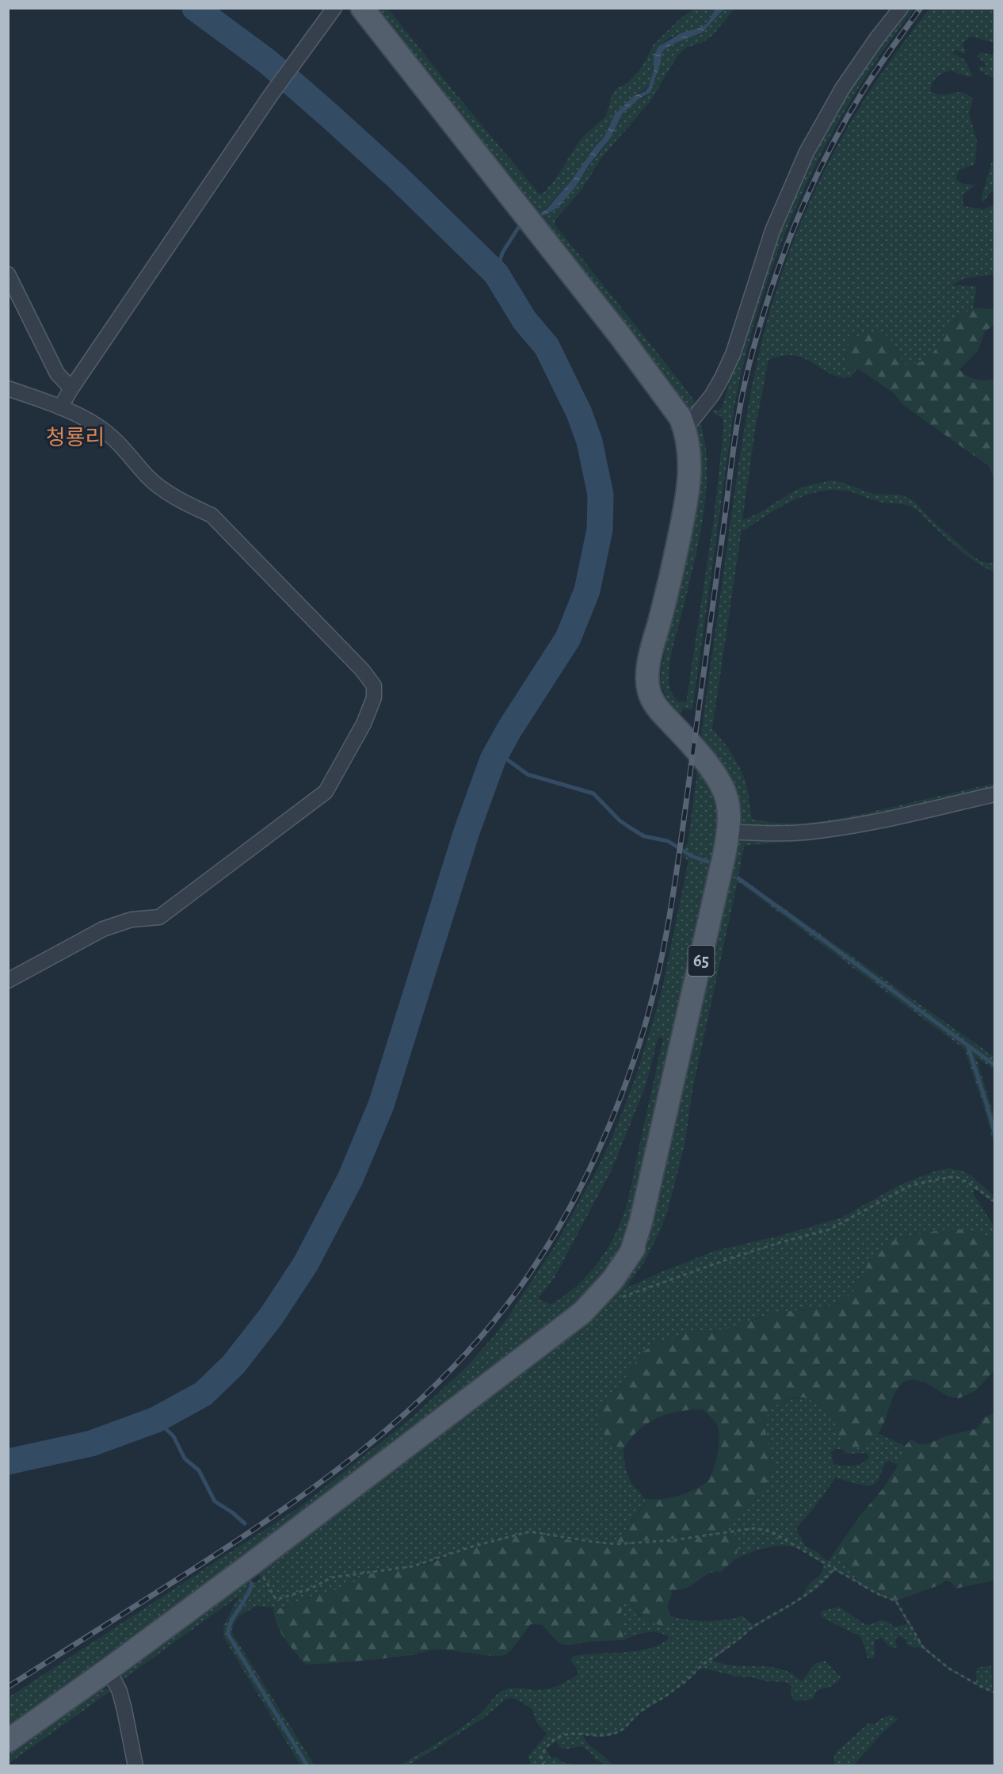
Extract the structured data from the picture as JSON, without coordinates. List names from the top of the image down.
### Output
{
  "streets": {
    "main road": ["65"]
  },
  "districts": ["청룡리"]
}
